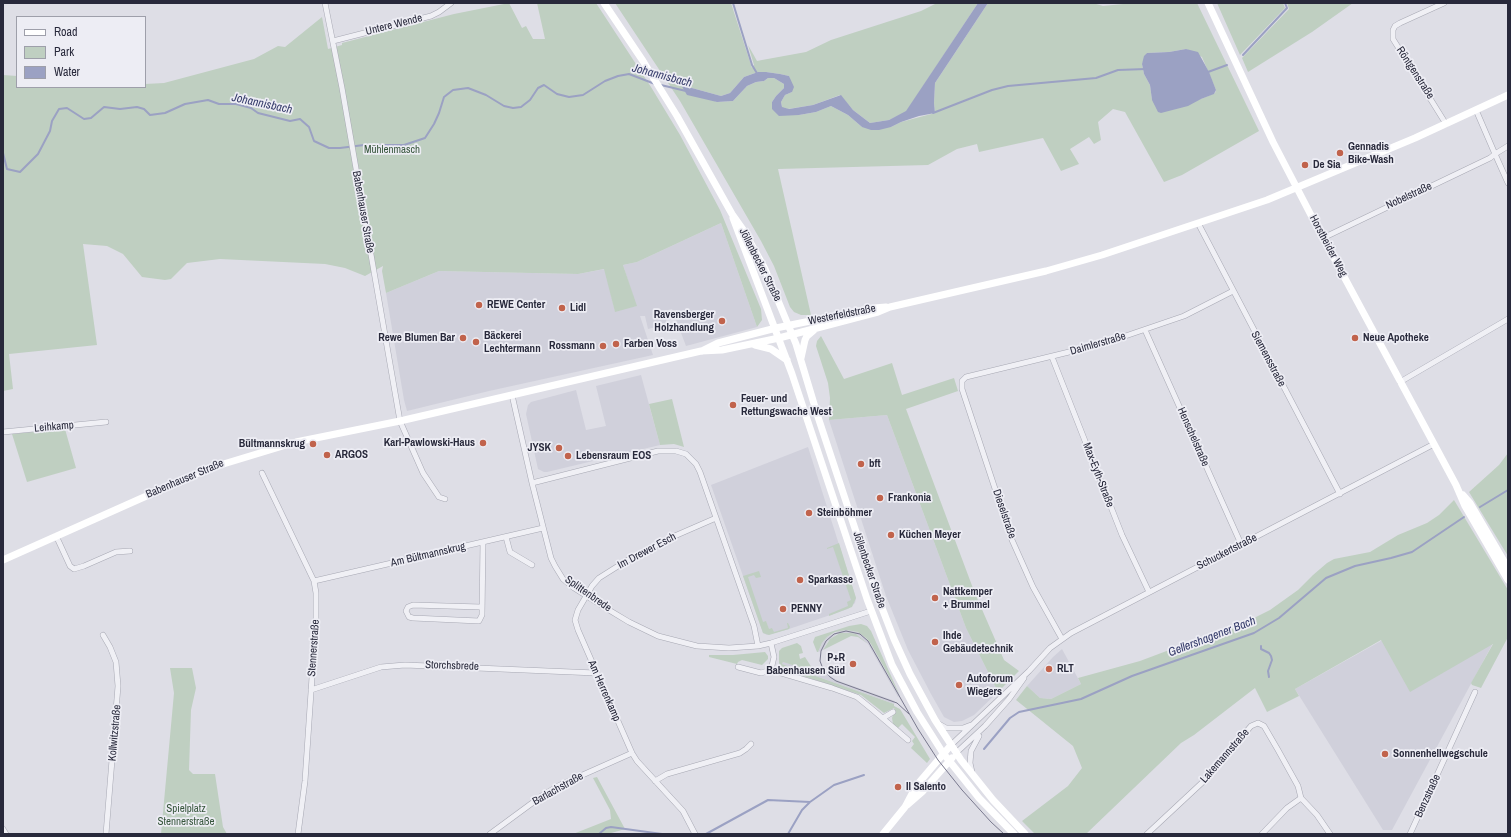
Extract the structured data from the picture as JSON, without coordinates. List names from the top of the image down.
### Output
{
  "streets": {
    "main road": [
      "Babenhauser Straße",
      "Horstheider Weg",
      "Jöllenbecker Straße",
      "Westerfeldstraße",
      "Splittenbrede"
    ],
    "street": [
      "Untere Wende",
      "Röntgenstraße",
      "Nobelstraße",
      "Daimlerstraße",
      "Siemensstraße",
      "Leihkamp",
      "Henschelstraße",
      "Max-Eyth-Straße",
      "Dieselstraße",
      "Im Drewer Esch",
      "Schuckertstraße",
      "Am Bültmannskrug",
      "Stennerstraße",
      "Storchsbrede",
      "Am Herrenkamp",
      "Kollwitzstraße",
      "Lakemannstraße",
      "Barlachstraße",
      "Benzstraße"
    ]
  },
  "crossings": [
    ["Untere Wende", "Babenhauser Straße"],
    ["Nobelstraße", "Horstheider Weg"],
    ["Horstheider Weg", "Schuckertstraße"],
    ["Jöllenbecker Straße", "Westerfeldstraße"],
    ["Jöllenbecker Straße", "Schuckertstraße"],
    ["Jöllenbecker Straße", "Splittenbrede"],
    ["Daimlerstraße", "Siemensstraße"],
    ["Daimlerstraße", "Henschelstraße"],
    ["Daimlerstraße", "Max-Eyth-Straße"],
    ["Daimlerstraße", "Dieselstraße"],
    ["Siemensstraße", "Schuckertstraße"],
    ["Henschelstraße", "Schuckertstraße"],
    ["Max-Eyth-Straße", "Schuckertstraße"],
    ["Dieselstraße", "Schuckertstraße"],
    ["Im Drewer Esch", "Splittenbrede"],
    ["Im Drewer Esch", "Am Herrenkamp"],
    ["Am Bültmannskrug", "Splittenbrede"],
    ["Am Bültmannskrug", "Stennerstraße"],
    ["Splittenbrede", "Am Herrenkamp"],
    ["Stennerstraße", "Storchsbrede"],
    ["Storchsbrede", "Am Herrenkamp"],
    ["Am Herrenkamp", "Barlachstraße"]
  ],
  "water": ["Johannisbach", "Gellershagener Bach"],
  "parks": ["Mühlenmasch", "Spielplatz Stennerstraße"],
  "places": [
    "Gennadis Bike-Wash",
    "De Sia",
    "REWE Center",
    "Lidl",
    "Ravensberger Holzhandlung",
    "Rewe Blumen Bar",
    "Neue Apotheke",
    "Bäckerei Lechtermann",
    "Farben Voss",
    "Rossmann",
    "Feuer- und Rettungswache West",
    "Karl-Pawlowski-Haus",
    "Bültmannskrug",
    "JYSK",
    "ARGOS",
    "Lebensraum EOS",
    "bft",
    "Frankonia",
    "Steinböhmer",
    "Küchen Meyer",
    "Sparkasse",
    "Nattkemper + Brummel",
    "PENNY",
    "Ihde Gebäudetechnik",
    "P+R Babenhausen Süd",
    "RLT",
    "Autoforum Wiegers",
    "Sonnenhellwegschule",
    "Il Salento"
  ],
  "legend": ["Road", "Park", "Water"]
}
